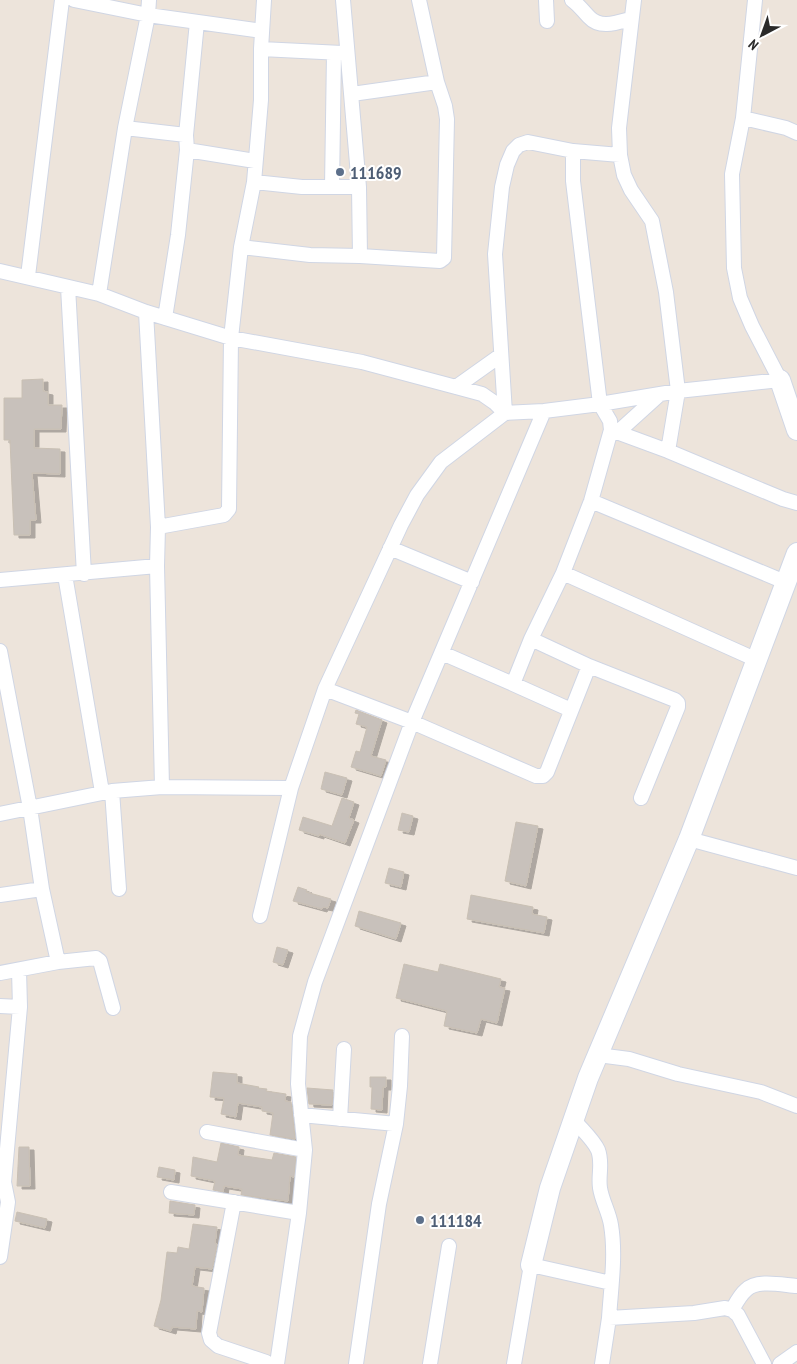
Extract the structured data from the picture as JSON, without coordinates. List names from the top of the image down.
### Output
{
  "places": ["111689", "111184"],
  "north": "bottom left"
}
